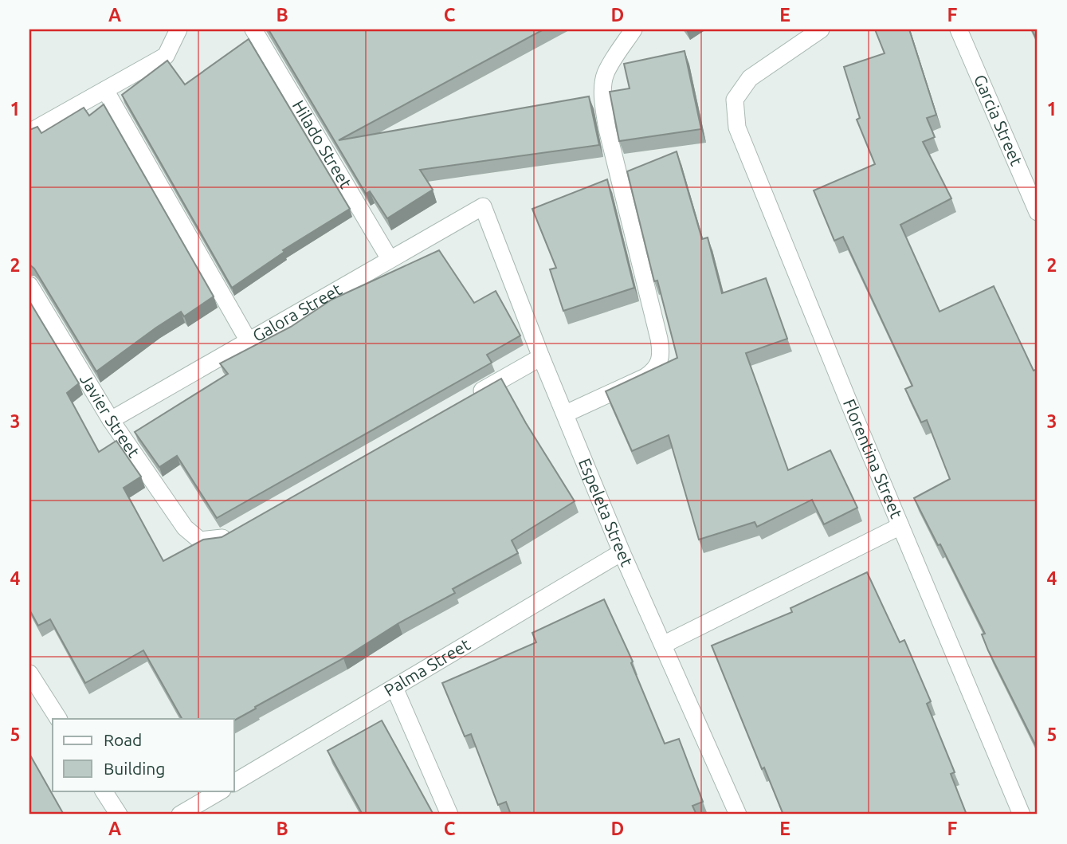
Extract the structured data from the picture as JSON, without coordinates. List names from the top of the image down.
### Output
{
  "streets": {
    "street": [
      "Garcia Street",
      "Hilado Street",
      "Galora Street",
      "Javier Street",
      "Florentina Street",
      "Espeleta Street",
      "Palma Street"
    ]
  },
  "crossings": [
    ["Hilado Street", "Galora Street"],
    ["Galora Street", "Javier Street"],
    ["Galora Street", "Espeleta Street"],
    ["Espeleta Street", "Palma Street"]
  ],
  "legend": ["Road", "Building"],
  "grid": {
    "columns": [
      "A",
      "B",
      "C",
      "D",
      "E",
      "F"
    ],
    "rows": [
      "1",
      "2",
      "3",
      "4",
      "5"
    ]
  }
}
